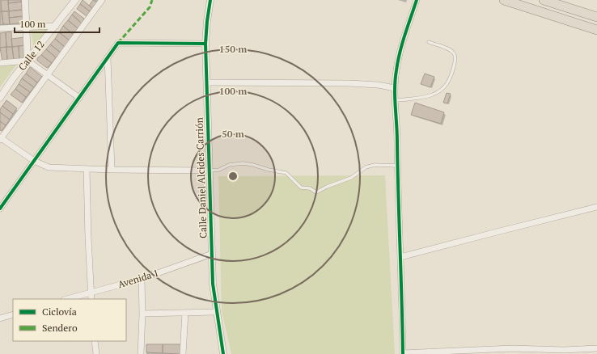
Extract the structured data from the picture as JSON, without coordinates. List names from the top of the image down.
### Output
{
  "streets": {
    "street": ["Calle 12", "Calle Daniel Alcides Carrión", "Avenida 1"]
  },
  "crossings": [
    ["Calle Daniel Alcides Carrión", "Avenida 1"]
  ],
  "legend": ["Ciclovía", "Sendero"],
  "scale_bar": "100 m",
  "rings": ["150 m", "100 m", "50 m"]
}
